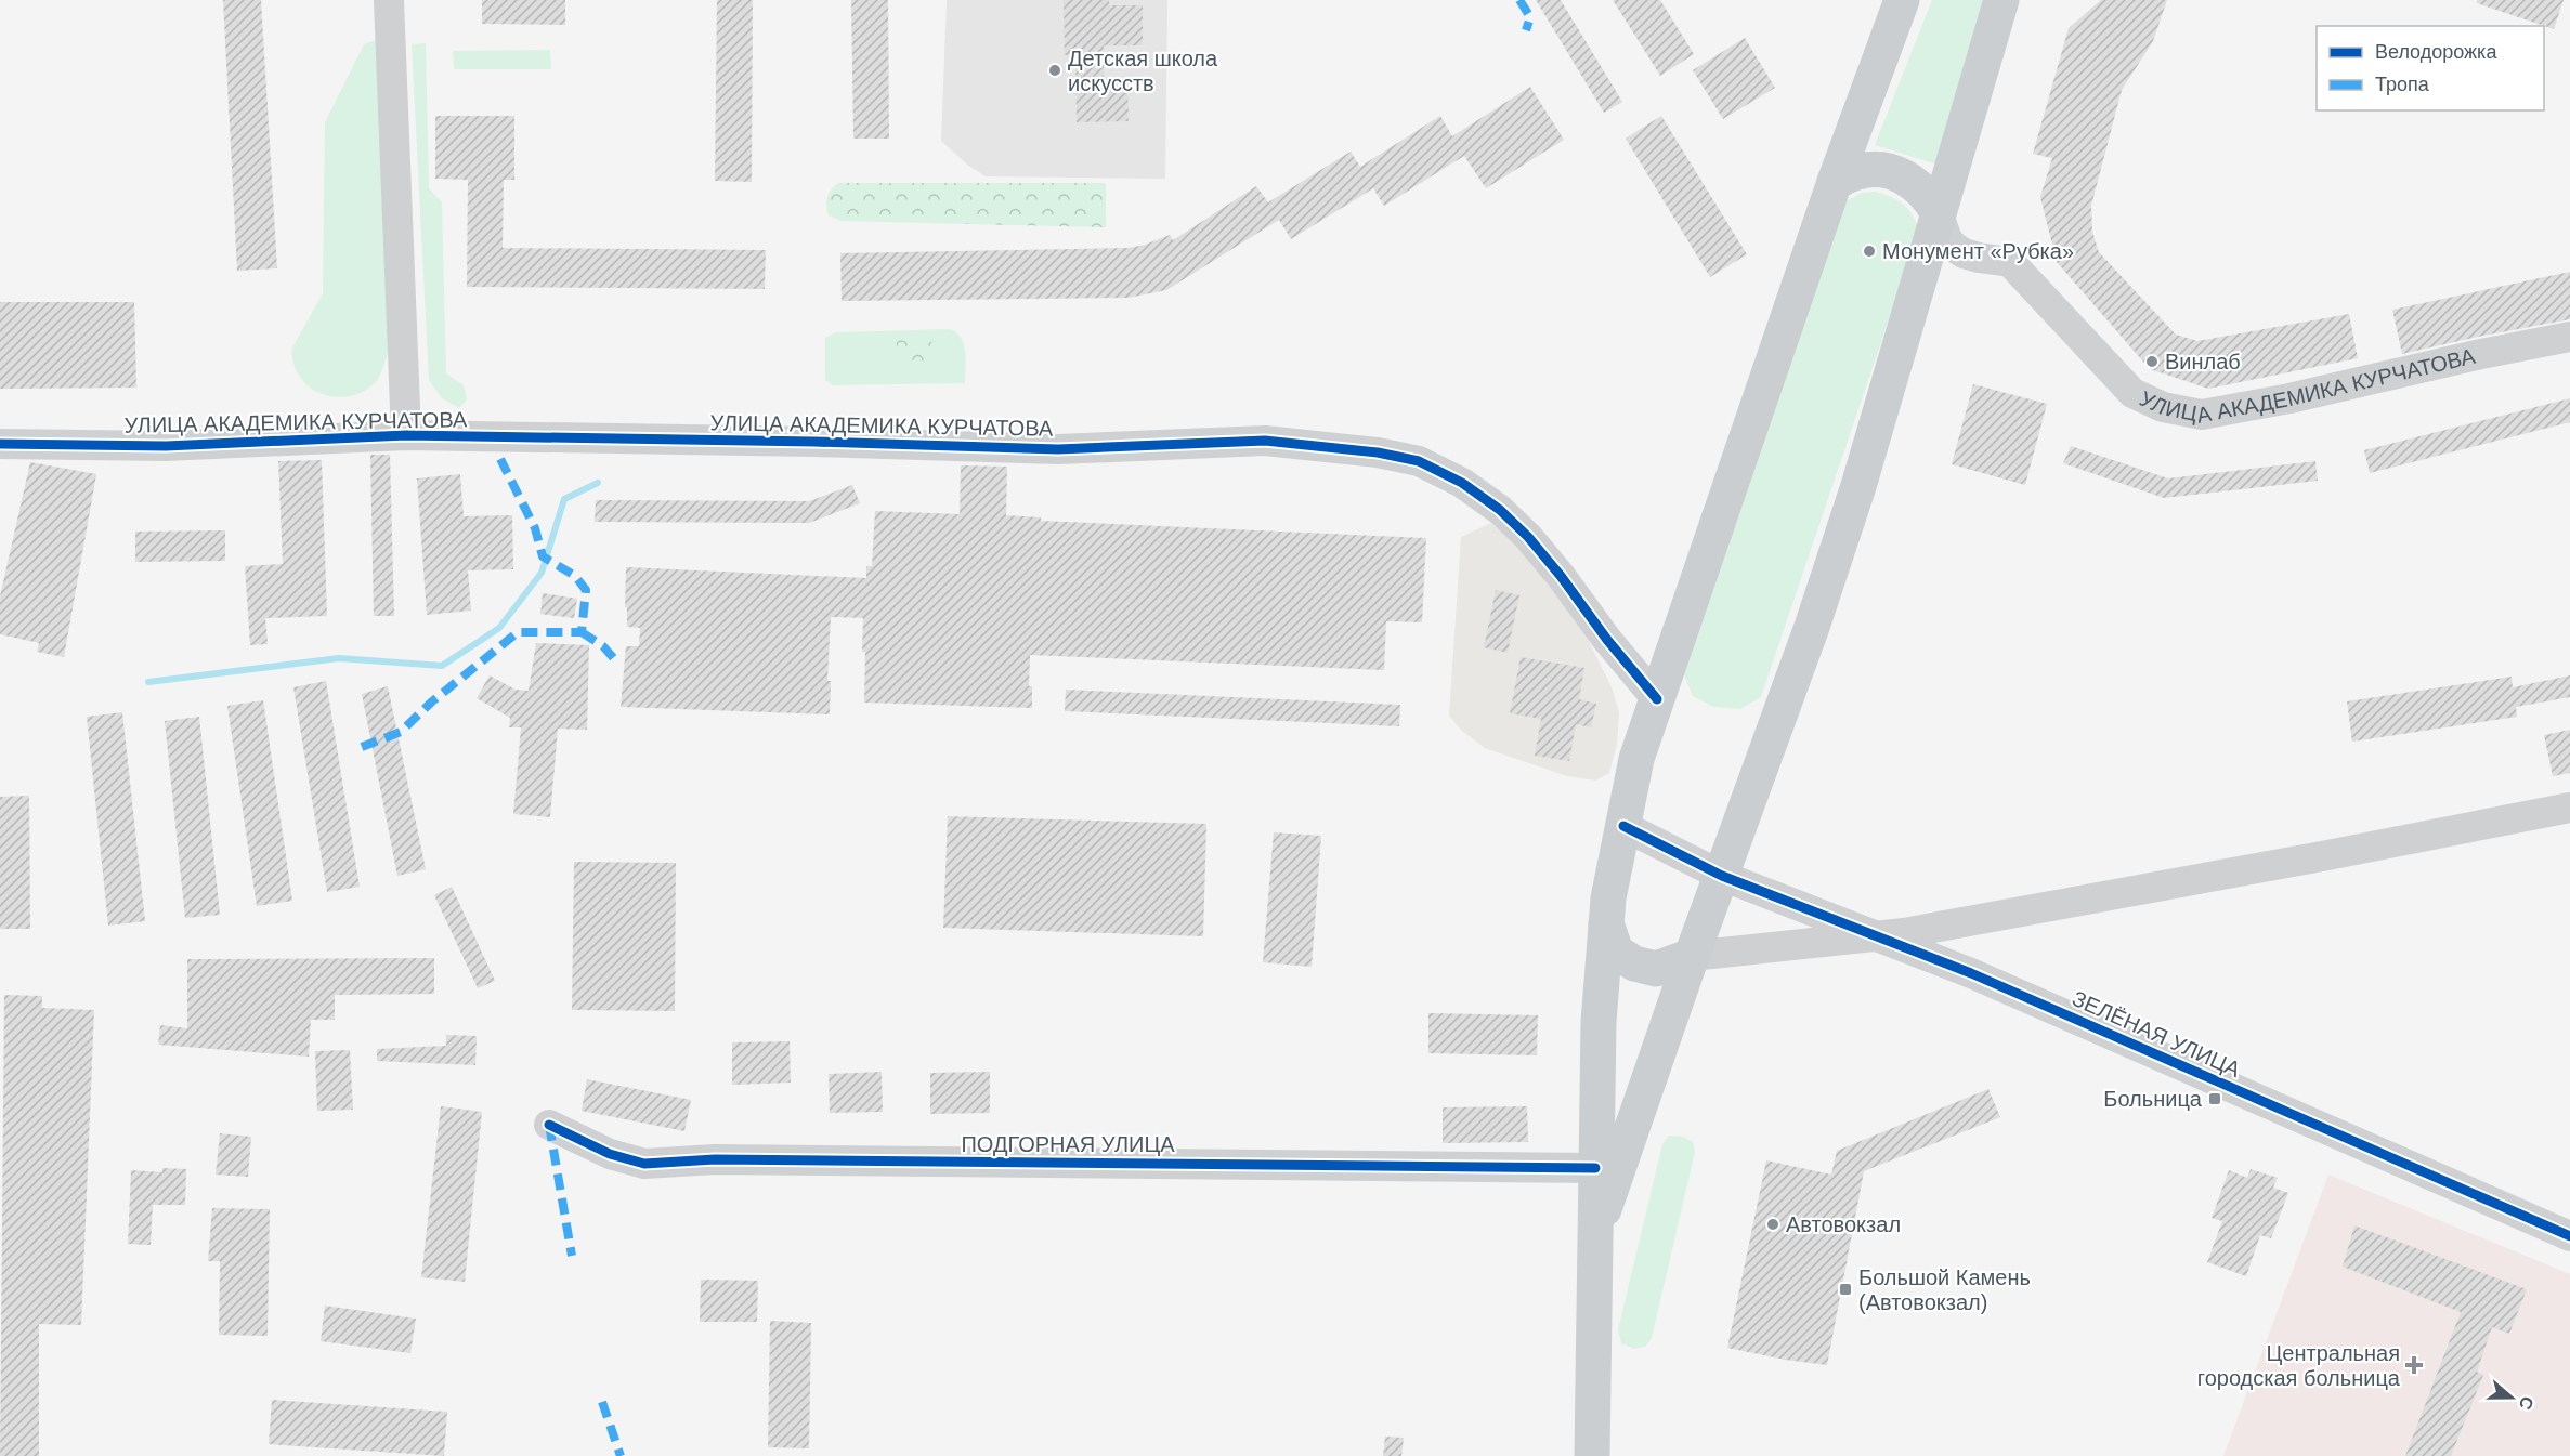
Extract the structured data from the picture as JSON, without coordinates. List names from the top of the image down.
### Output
{
  "streets": {
    "main road": ["УЛИЦА АКАДЕМИКА КУРЧАТОВА"],
    "street": ["ЗЕЛЁНАЯ УЛИЦА", "ПОДГОРНАЯ УЛИЦА"]
  },
  "places": {
    "other": [
      "Детская школа искусств",
      "Монумент «Рубка»",
      "Винлаб",
      "Автовокзал"
    ],
    "transit": ["Больница", "Большой Камень (Автовокзал)"],
    "health": ["Центральная городская больница"]
  },
  "legend": ["Велодорожка", "Тропа"],
  "north": "right"
}
